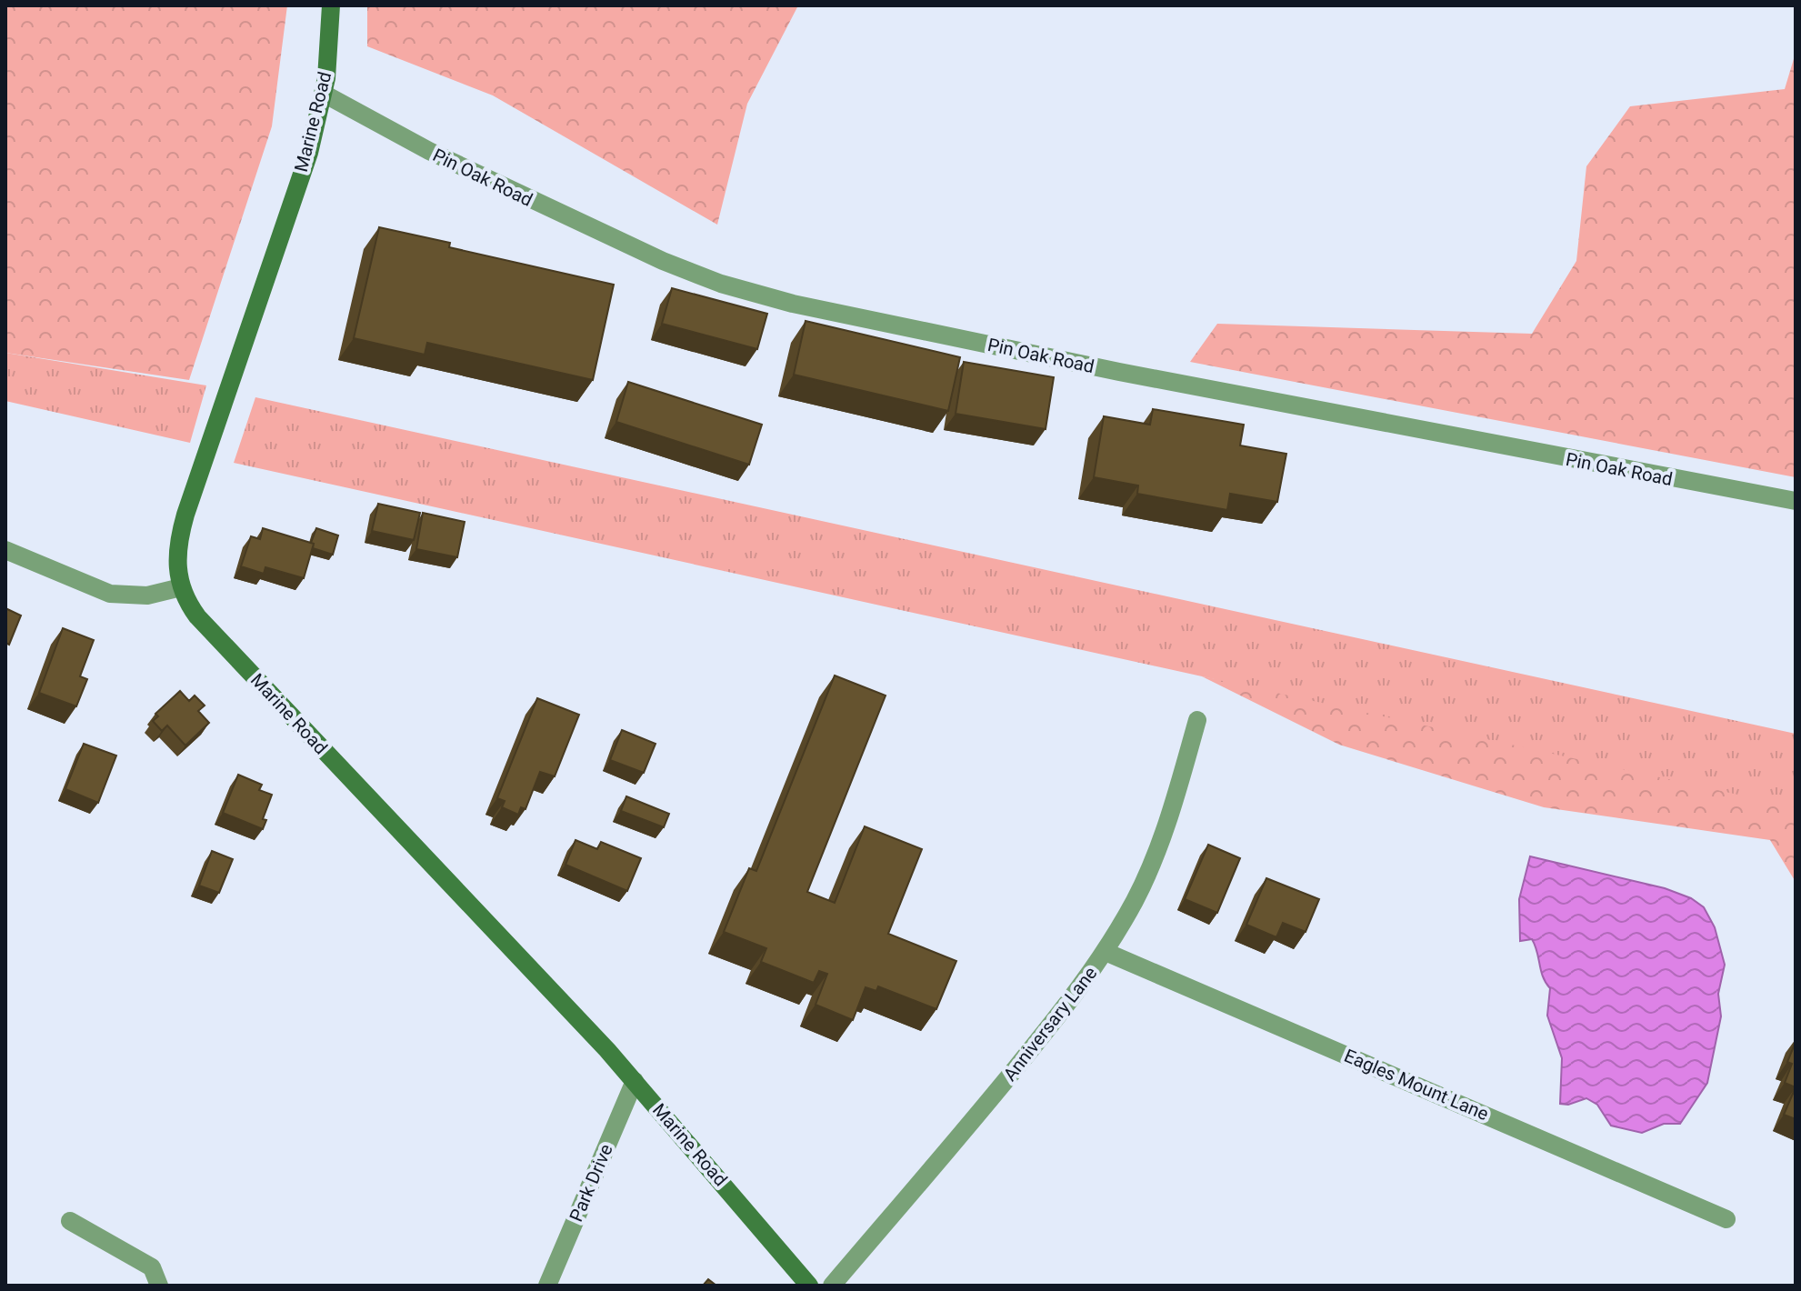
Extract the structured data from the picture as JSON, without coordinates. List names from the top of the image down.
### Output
{
  "streets": {
    "main road": ["Marine Road"],
    "street": [
      "Pin Oak Road",
      "Anniversary Lane",
      "Eagles Mount Lane",
      "Park Drive"
    ]
  },
  "crossings": [
    ["Marine Road", "Pin Oak Road"],
    ["Marine Road", "Park Drive"],
    ["Anniversary Lane", "Eagles Mount Lane"]
  ]
}
